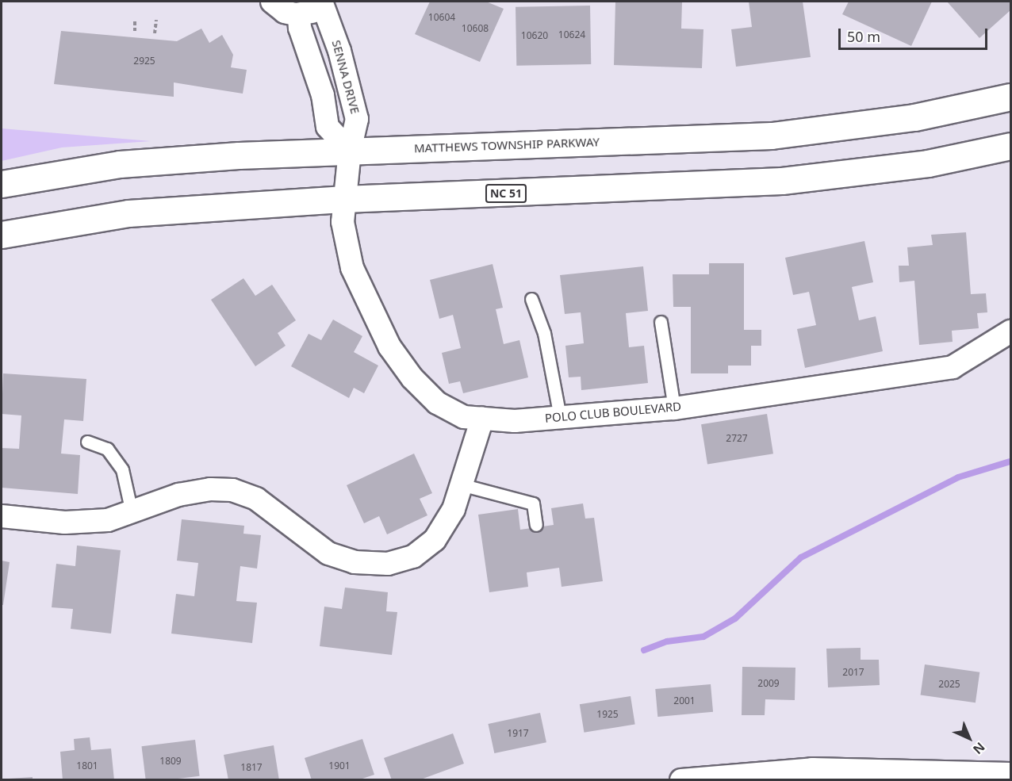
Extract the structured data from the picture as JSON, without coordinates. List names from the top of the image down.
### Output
{
  "streets": {
    "main road": ["MATTHEWS TOWNSHIP PARKWAY", "NC 51"],
    "street": ["SENNA DRIVE", "POLO CLUB BOULEVARD"]
  },
  "crossings": [
    ["SENNA DRIVE", "MATTHEWS TOWNSHIP PARKWAY"],
    ["SENNA DRIVE", "NC 51"],
    ["SENNA DRIVE", "POLO CLUB BOULEVARD"],
    ["NC 51", "POLO CLUB BOULEVARD"]
  ],
  "house_numbers": [
    "10604",
    "10608",
    "10624",
    "10620",
    "2925",
    "2727",
    "2017",
    "2009",
    "2025",
    "2001",
    "1925",
    "1917",
    "1809",
    "1801",
    "1901",
    "1817"
  ],
  "scale_bar": "50 m",
  "north": "bottom right"
}
